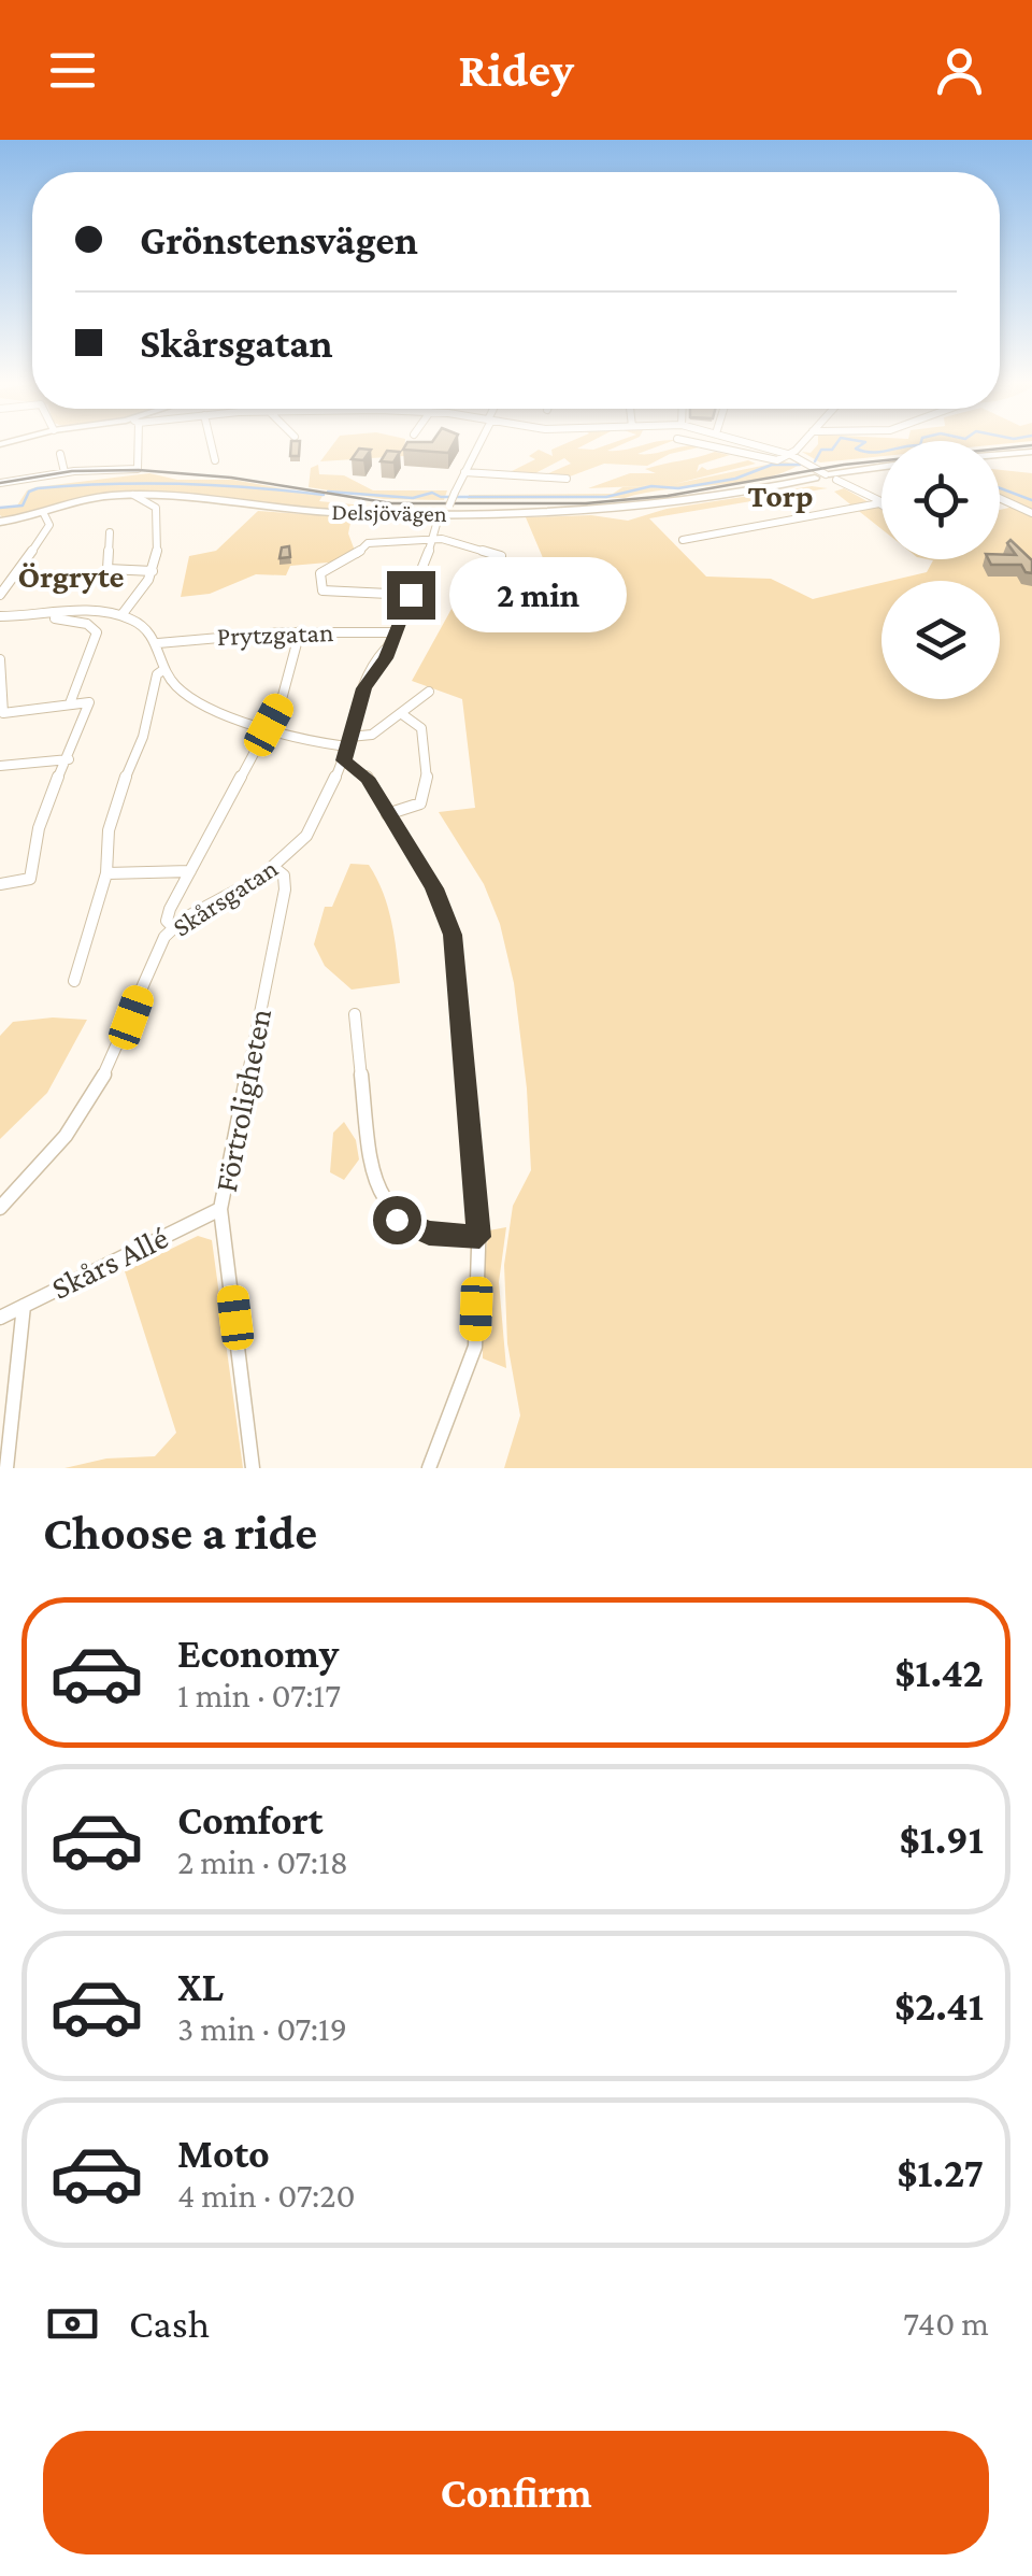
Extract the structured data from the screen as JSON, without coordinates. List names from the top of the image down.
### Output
{
  "streets": {
    "street": [
      "Delsjövägen",
      "Prytzgatan",
      "Skårsgatan",
      "Förtroligheten",
      "Skårs Allé"
    ]
  },
  "crossings": [
    ["Delsjövägen", "Skårsgatan"],
    ["Prytzgatan", "Skårsgatan"],
    ["Skårsgatan", "Förtroligheten"],
    ["Förtroligheten", "Skårs Allé"]
  ],
  "districts": ["Torp", "Örgryte"],
  "page": {
    "header": "Ridey",
    "banner": ["Grönstensvägen", "Skårsgatan"],
    "bubble": "2 min",
    "heading": "Choose a ride",
    "list": [
      {
        "name": "Economy",
        "note": "1 min · 07:17",
        "value": "$1.42"
      },
      {
        "name": "Comfort",
        "note": "2 min · 07:18",
        "value": "$1.91"
      },
      {
        "name": "XL",
        "note": "3 min · 07:19",
        "value": "$2.41"
      },
      {
        "name": "Moto",
        "note": "4 min · 07:20",
        "value": "$1.27"
      }
    ],
    "pay": ["Cash", "740 m"],
    "buttons": "Confirm"
  }
}
